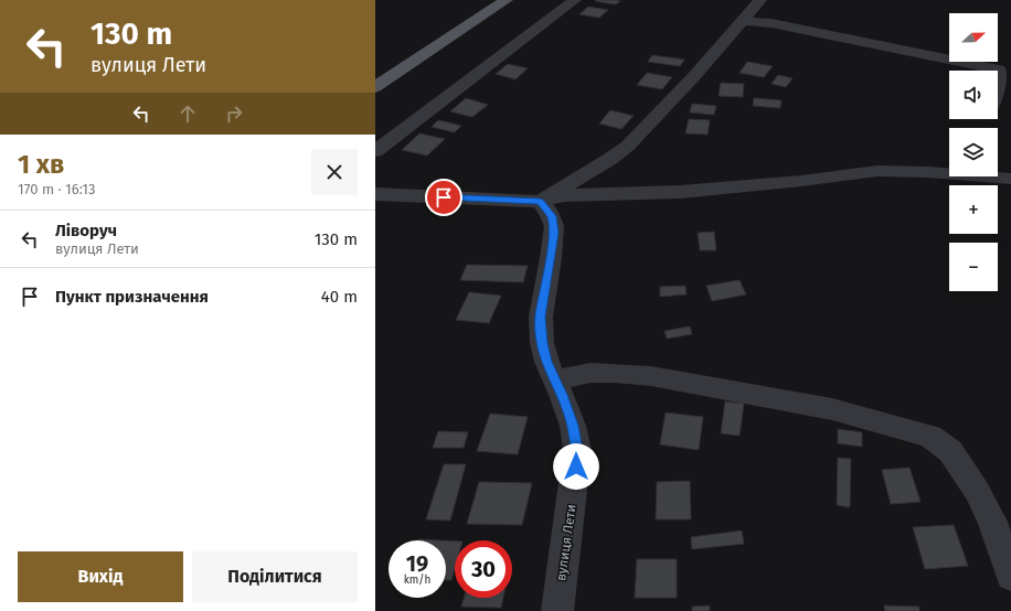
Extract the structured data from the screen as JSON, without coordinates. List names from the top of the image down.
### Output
{
  "streets": {
    "street": ["вулиця Лети"]
  },
  "north": "right",
  "page": {
    "turn": ["130 m", "вулиця Лети"],
    "map_buttons": ["+", "−"],
    "heading": ["1 хв", "170 m · 16:13"],
    "list": [
      {
        "name": "Ліворуч",
        "note": "вулиця Лети",
        "value": "130 m"
      },
      {
        "name": "Пункт призначення",
        "value": "40 m"
      }
    ],
    "speed": "19 km/h",
    "limit": "30",
    "buttons": ["Вихід", "Поділитися"]
  }
}
